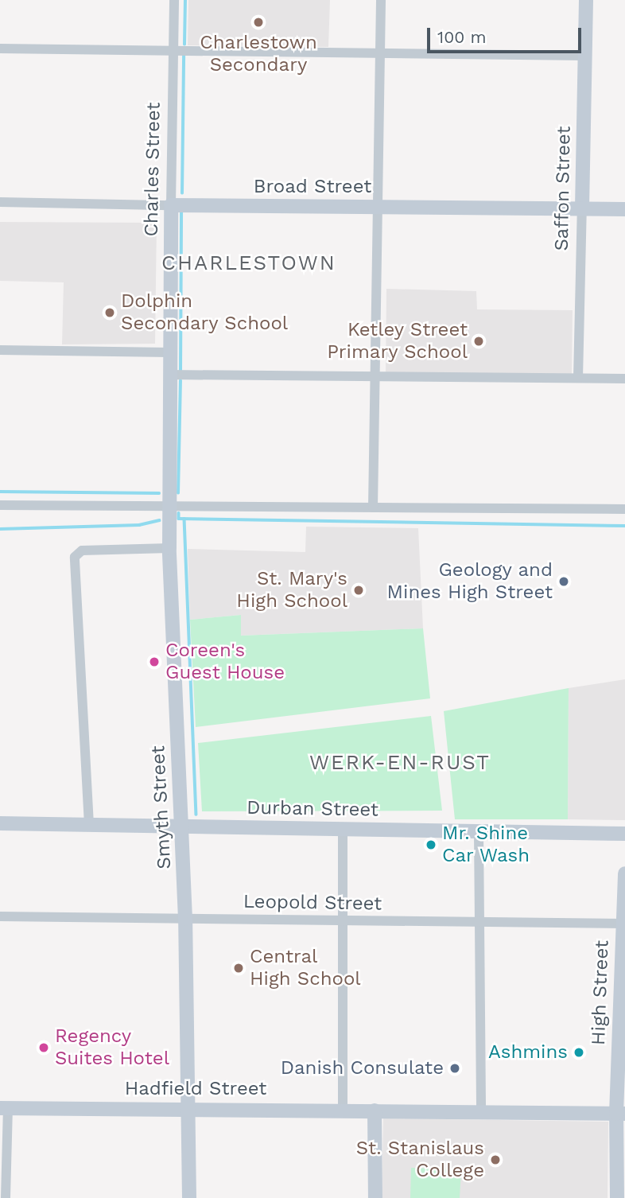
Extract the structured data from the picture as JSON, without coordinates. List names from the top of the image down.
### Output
{
  "streets": {
    "main road": [
      "Charles Street",
      "Broad Street",
      "Saffon Street",
      "Smyth Street",
      "Durban Street",
      "High Street",
      "Hadfield Street"
    ],
    "street": ["Leopold Street"]
  },
  "crossings": [
    ["Charles Street", "Broad Street"],
    ["Charles Street", "Smyth Street"],
    ["Broad Street", "Saffon Street"],
    ["Smyth Street", "Durban Street"],
    ["Smyth Street", "Leopold Street"],
    ["Smyth Street", "Hadfield Street"],
    ["Leopold Street", "High Street"],
    ["High Street", "Hadfield Street"]
  ],
  "districts": ["CHARLESTOWN", "WERK-EN-RUST"],
  "places": [
    "Charlestown Secondary",
    "Dolphin Secondary School",
    "Ketley Street Primary School",
    "Geology and Mines High Street",
    "St. Mary's High School",
    "Coreen's Guest House",
    "Mr. Shine Car Wash",
    "Central High School",
    "Regency Suites Hotel",
    "Ashmins",
    "Danish Consulate",
    "St. Stanislaus College"
  ],
  "scale_bar": "100 m"
}
